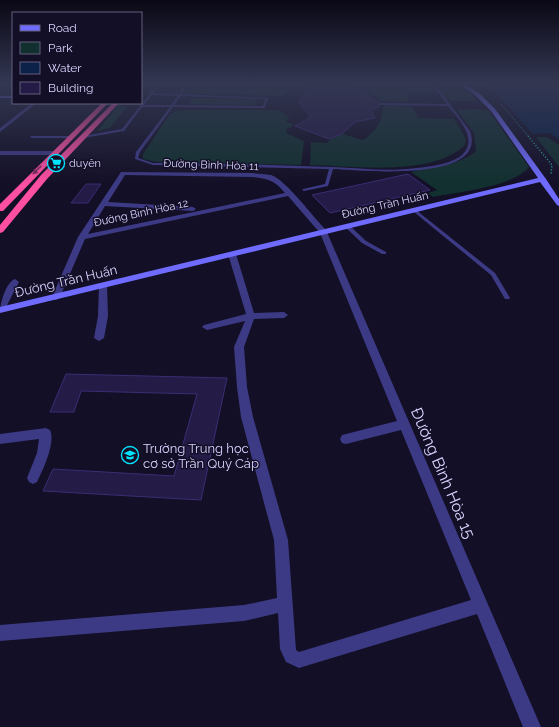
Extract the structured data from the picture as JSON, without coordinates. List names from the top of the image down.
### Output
{
  "streets": {
    "street": [
      "Đường Bình Hòa 11",
      "Đường Trần Huấn",
      "Đường Bình Hòa 12",
      "Đường Bình Hòa 15"
    ]
  },
  "crossings": [
    ["Đường Bình Hòa 11", "Đường Trần Huấn"],
    ["Đường Bình Hòa 11", "Đường Bình Hòa 12"],
    ["Đường Bình Hòa 11", "Đường Bình Hòa 15"],
    ["Đường Trần Huấn", "Đường Bình Hòa 15"]
  ],
  "places": {
    "supermarket": ["duyên"],
    "school or university": ["Trường Trung học cơ sở Trần Quý Cáp"]
  },
  "legend": [
    "Road",
    "Park",
    "Water",
    "Building"
  ]
}
